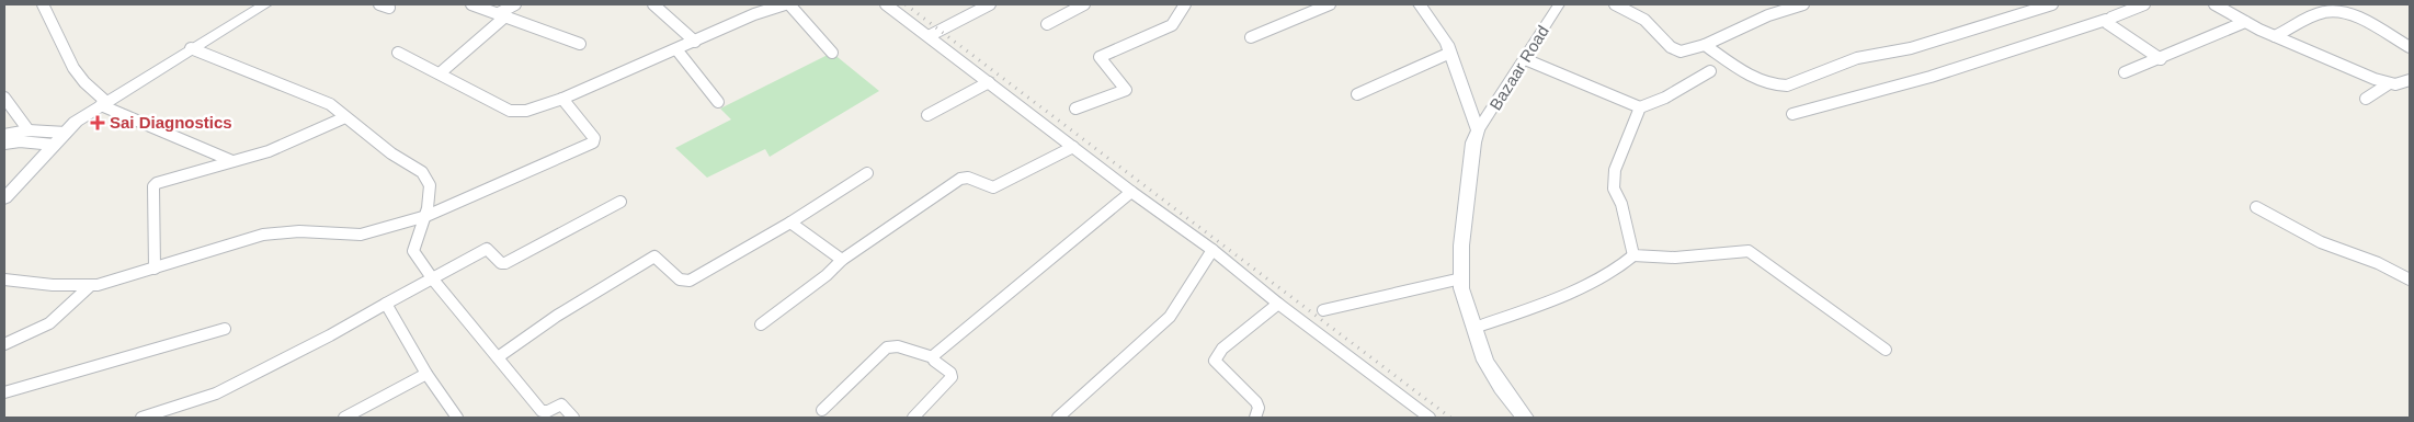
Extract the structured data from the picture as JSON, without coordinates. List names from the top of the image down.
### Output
{
  "streets": {
    "street": ["Bazaar Road"]
  },
  "places": {
    "health": ["Sai Diagnostics"]
  }
}
